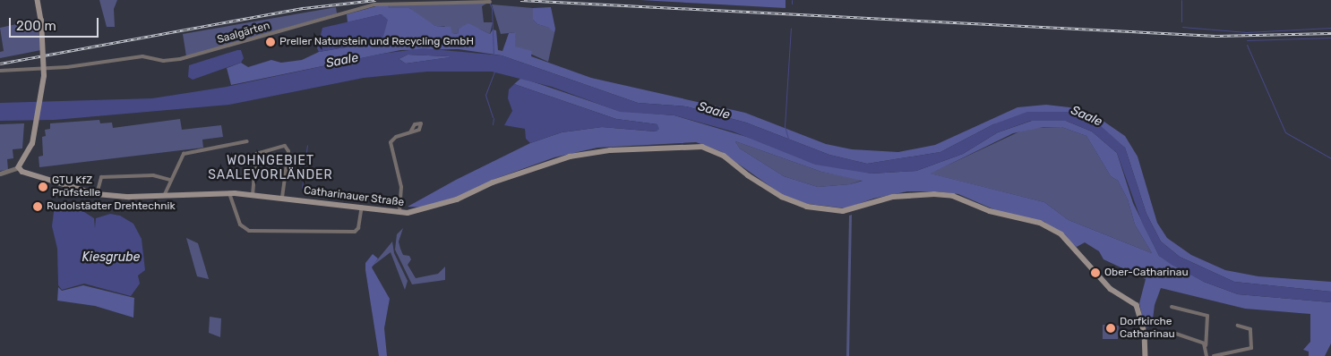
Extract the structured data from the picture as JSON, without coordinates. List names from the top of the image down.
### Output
{
  "streets": {
    "main road": ["Catharinauer Straße"],
    "street": ["Saalgärten"]
  },
  "districts": ["WOHNGEBIET SAALEVORLÄNDER"],
  "water": ["Saale", "Kiesgrube"],
  "places": [
    "Preller Naturstein und Recycling GmbH",
    "GTU KfZ Prüfstelle",
    "Rudolstädter Drehtechnik",
    "Ober-Catharinau",
    "Dorfkirche Catharinau"
  ],
  "scale_bar": "200 m"
}
